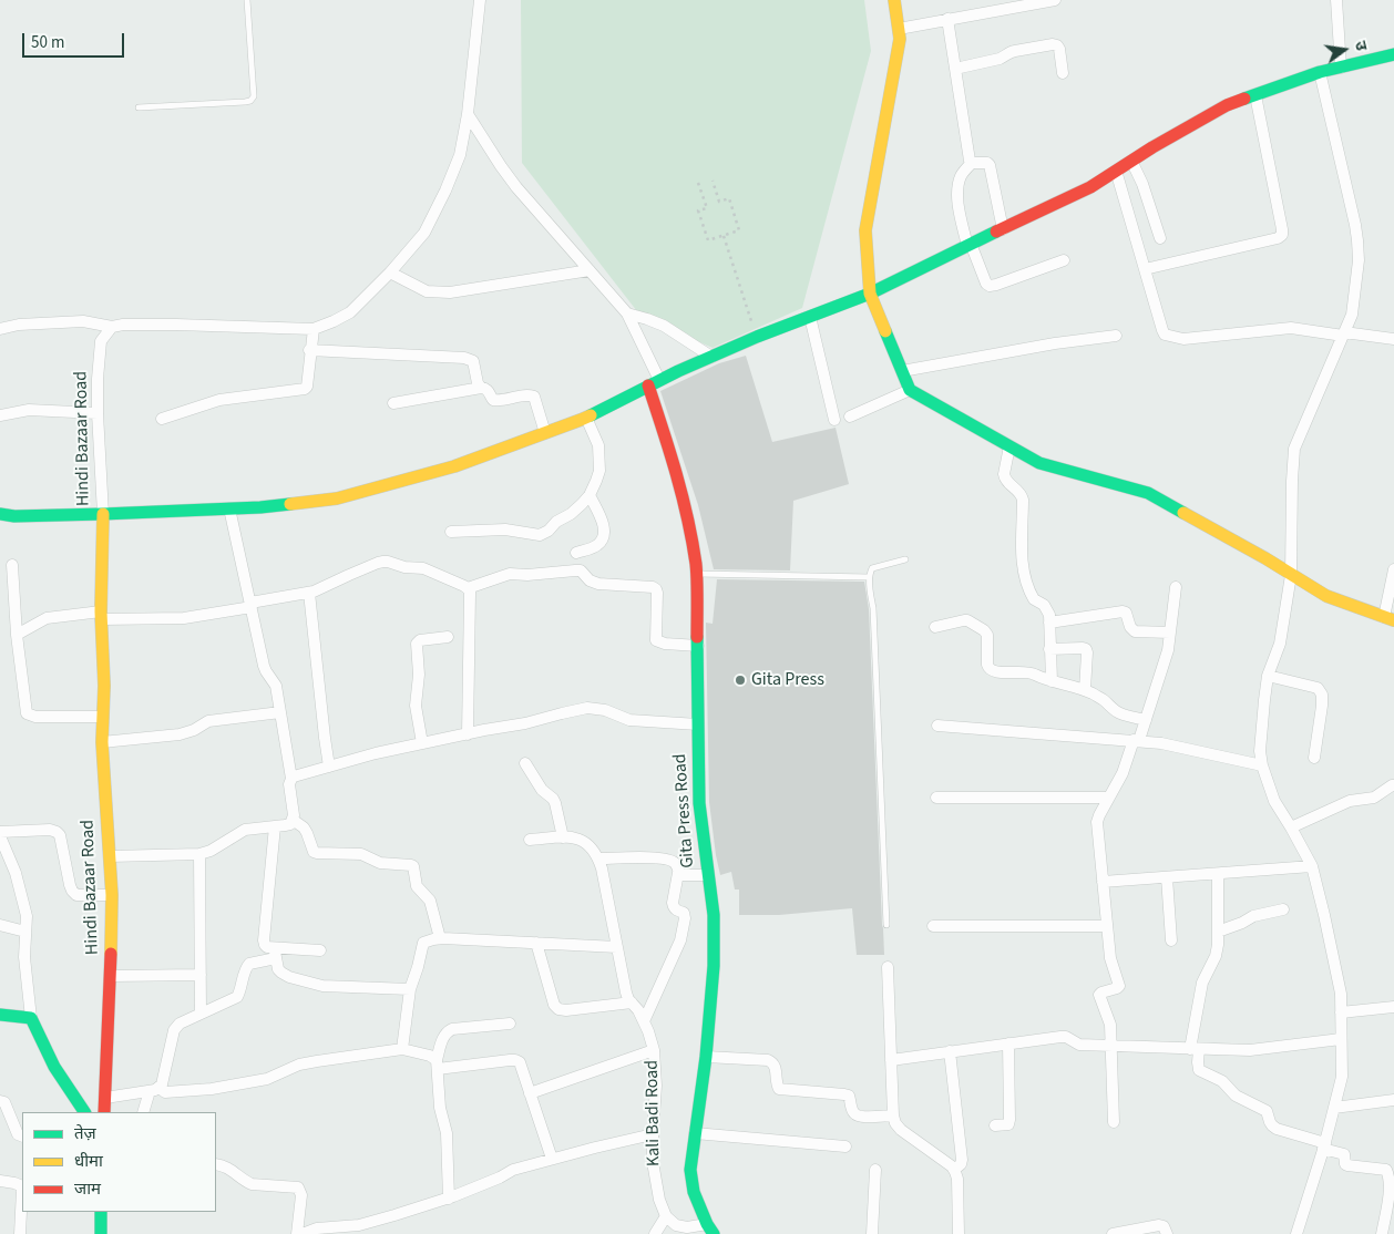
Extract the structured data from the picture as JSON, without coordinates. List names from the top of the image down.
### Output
{
  "streets": {
    "street": ["Hindi Bazaar Road", "Gita Press Road", "Kali Badi Road"]
  },
  "places": ["Gita Press"],
  "legend": ["तेज़", "धीमा", "जाम"],
  "scale_bar": "50 m",
  "north": "right"
}
